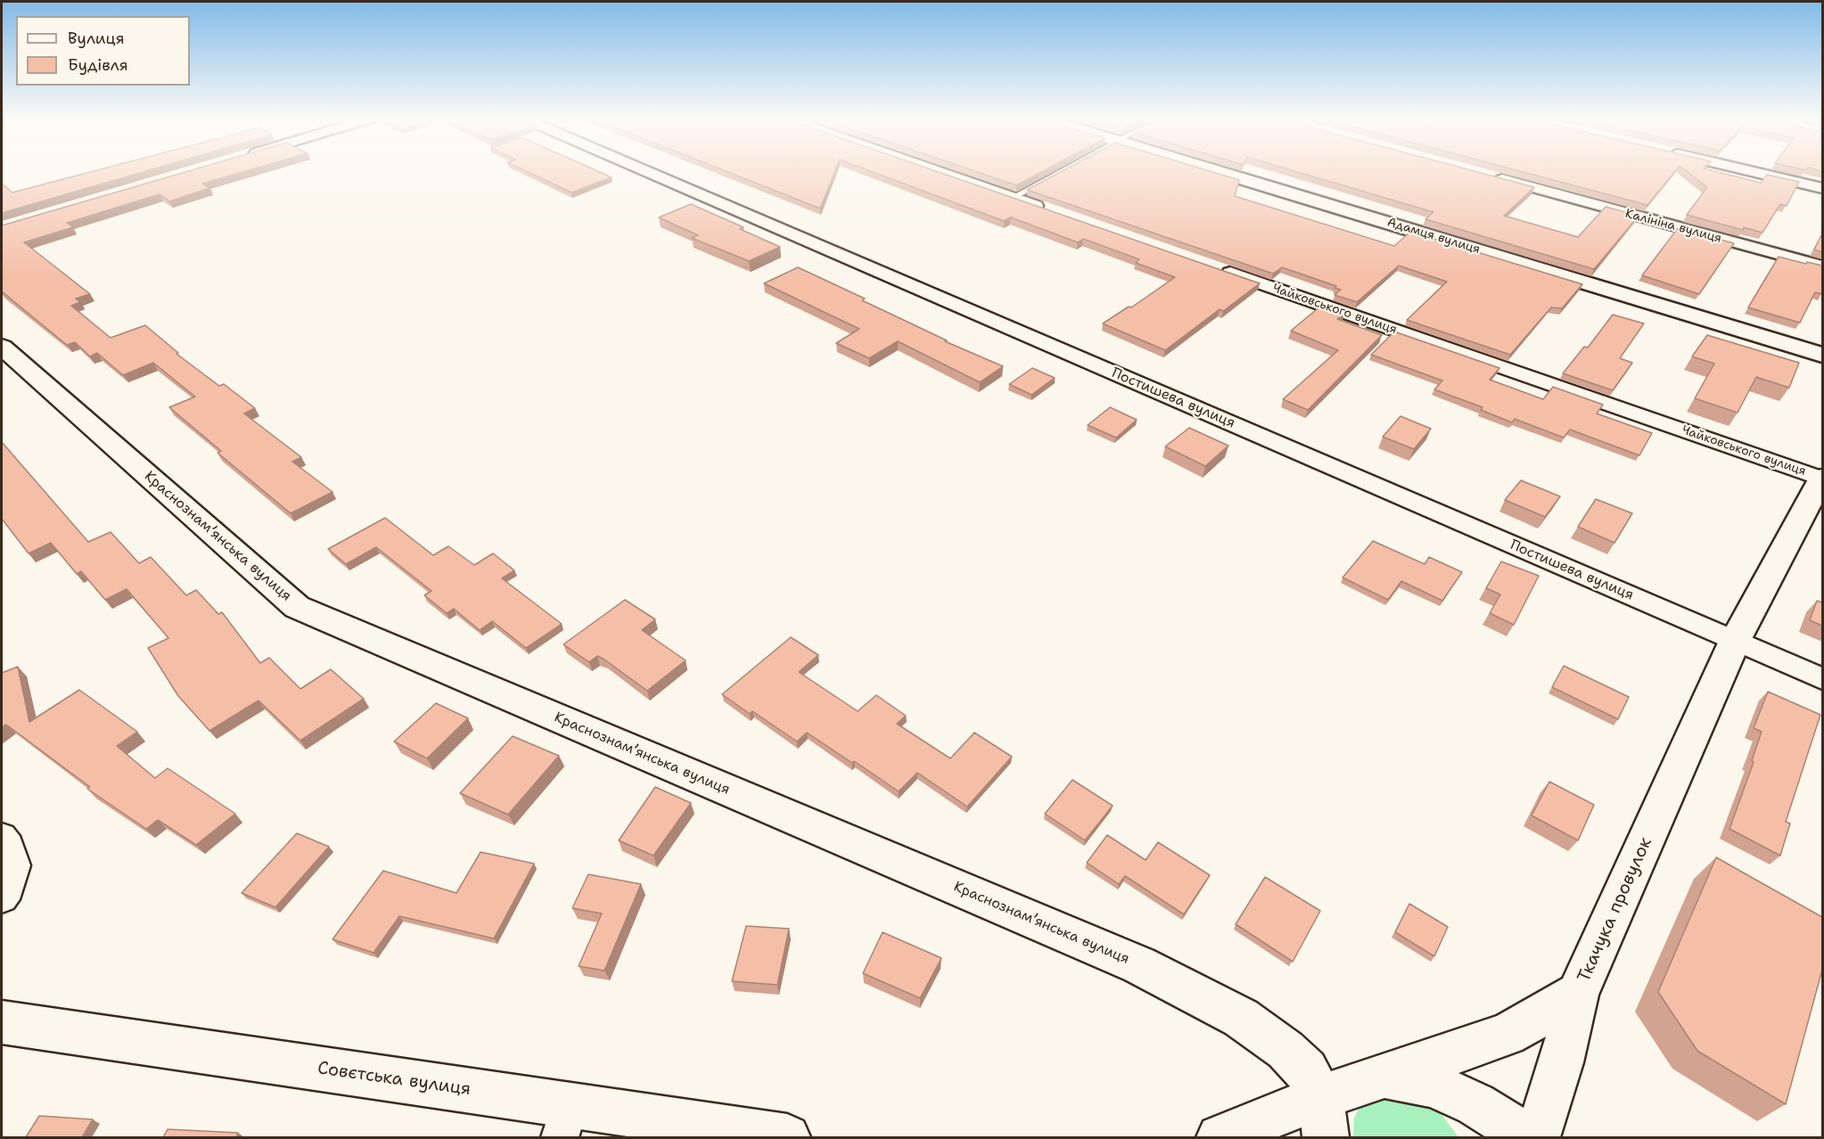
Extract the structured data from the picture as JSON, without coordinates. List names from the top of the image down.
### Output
{
  "streets": {
    "street": [
      "Калініна вулиця",
      "Адамця вулиця",
      "Чайковського вулиця",
      "Постишева вулиця",
      "Краснознамʼянська вулиця",
      "Ткачука провулок",
      "Совєтська вулиця"
    ]
  },
  "crossings": [
    ["Чайковського вулиця", "Ткачука провулок"],
    ["Постишева вулиця", "Ткачука провулок"],
    ["Краснознамʼянська вулиця", "Ткачука провулок"]
  ],
  "legend": ["Вулиця", "Будівля"]
}
